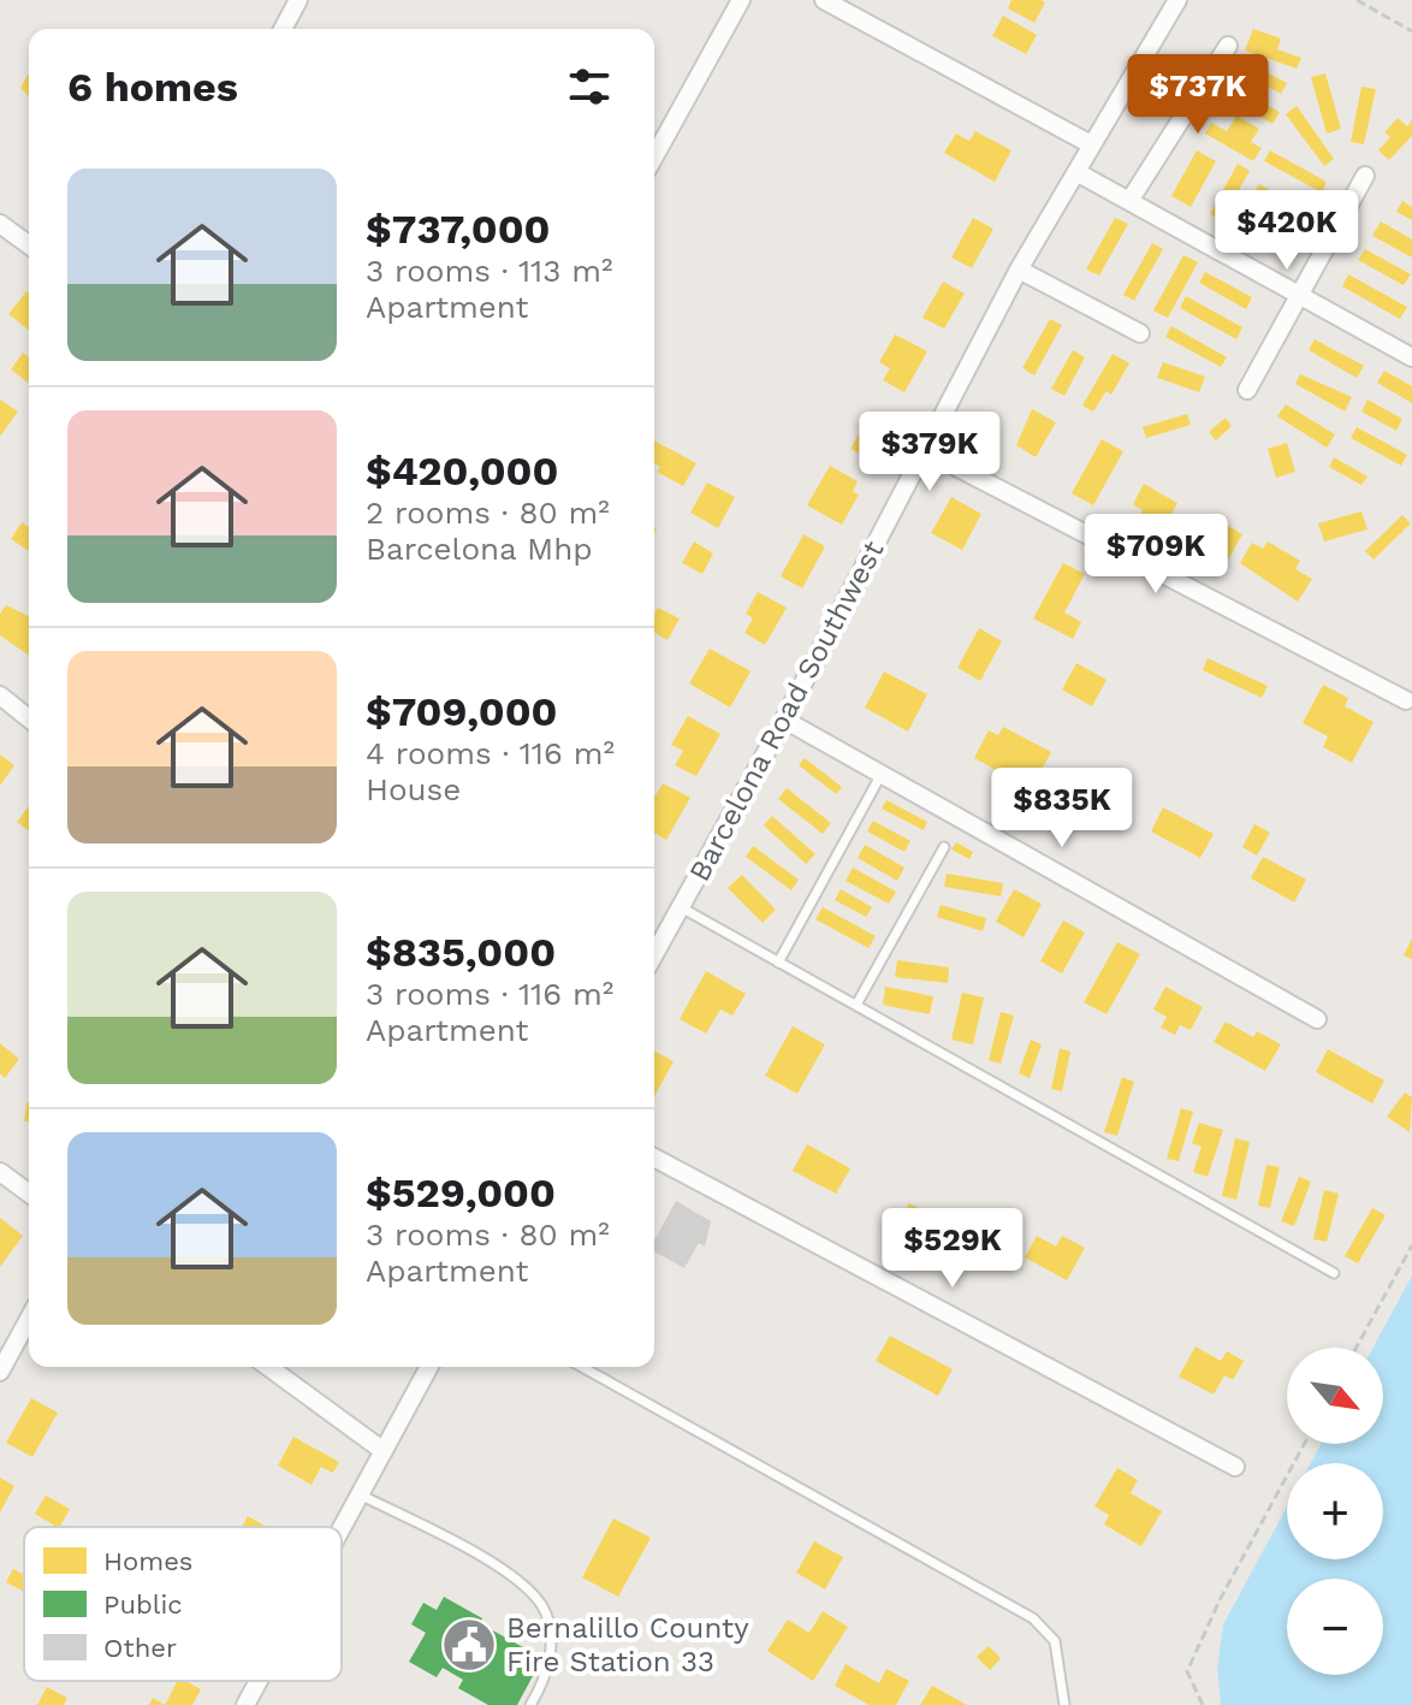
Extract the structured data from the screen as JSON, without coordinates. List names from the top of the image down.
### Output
{
  "streets": {
    "street": ["Barcelona Road Southwest"]
  },
  "places": {
    "public building": ["Bernalillo County Fire Station 33"]
  },
  "legend": ["Homes", "Public", "Other"],
  "north": "bottom right",
  "page": {
    "heading": "6 homes",
    "price": [
      "$737K",
      "$420K",
      "$379K",
      "$709K",
      "$835K",
      "$529K"
    ],
    "list": [
      {
        "name": "$737,000",
        "note": "3 rooms · 113 m² · Apartment"
      },
      {
        "name": "$420,000",
        "note": "2 rooms · 80 m² · Barcelona Mhp"
      },
      {
        "name": "$709,000",
        "note": "4 rooms · 116 m² · House"
      },
      {
        "name": "$835,000",
        "note": "3 rooms · 116 m² · Apartment"
      },
      {
        "name": "$529,000",
        "note": "3 rooms · 80 m² · Apartment"
      }
    ],
    "map_buttons": ["+", "−"]
  }
}
